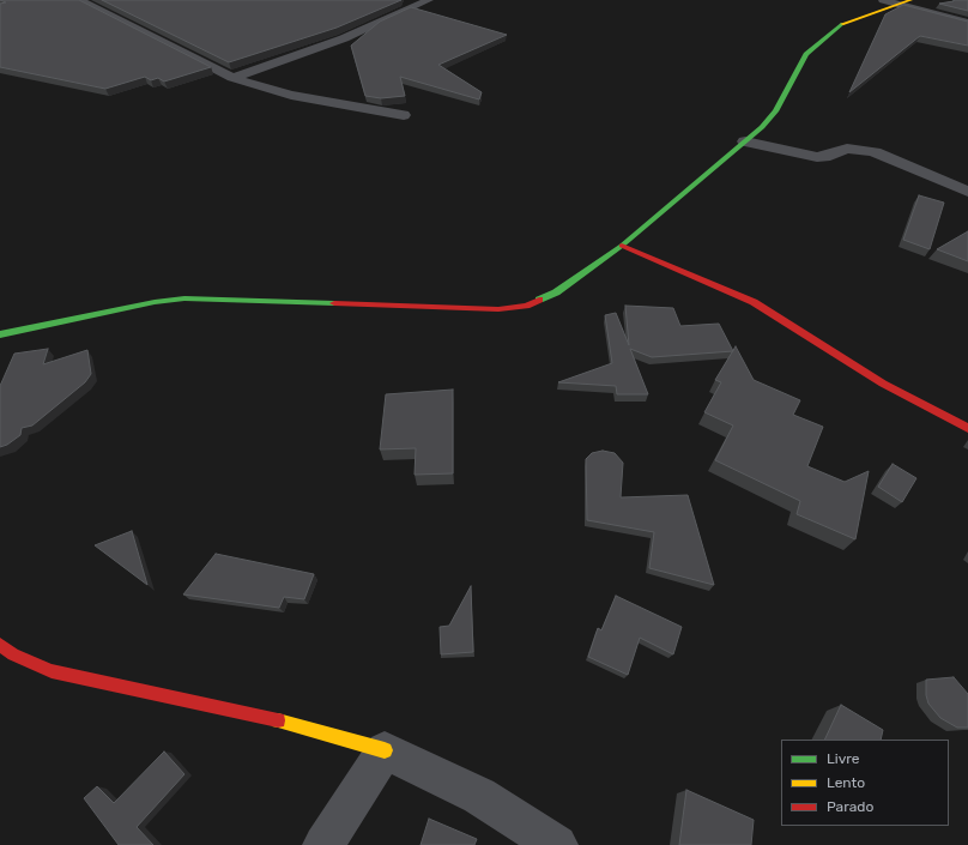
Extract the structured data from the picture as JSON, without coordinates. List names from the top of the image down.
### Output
{
  "legend": ["Livre", "Lento", "Parado"]
}
